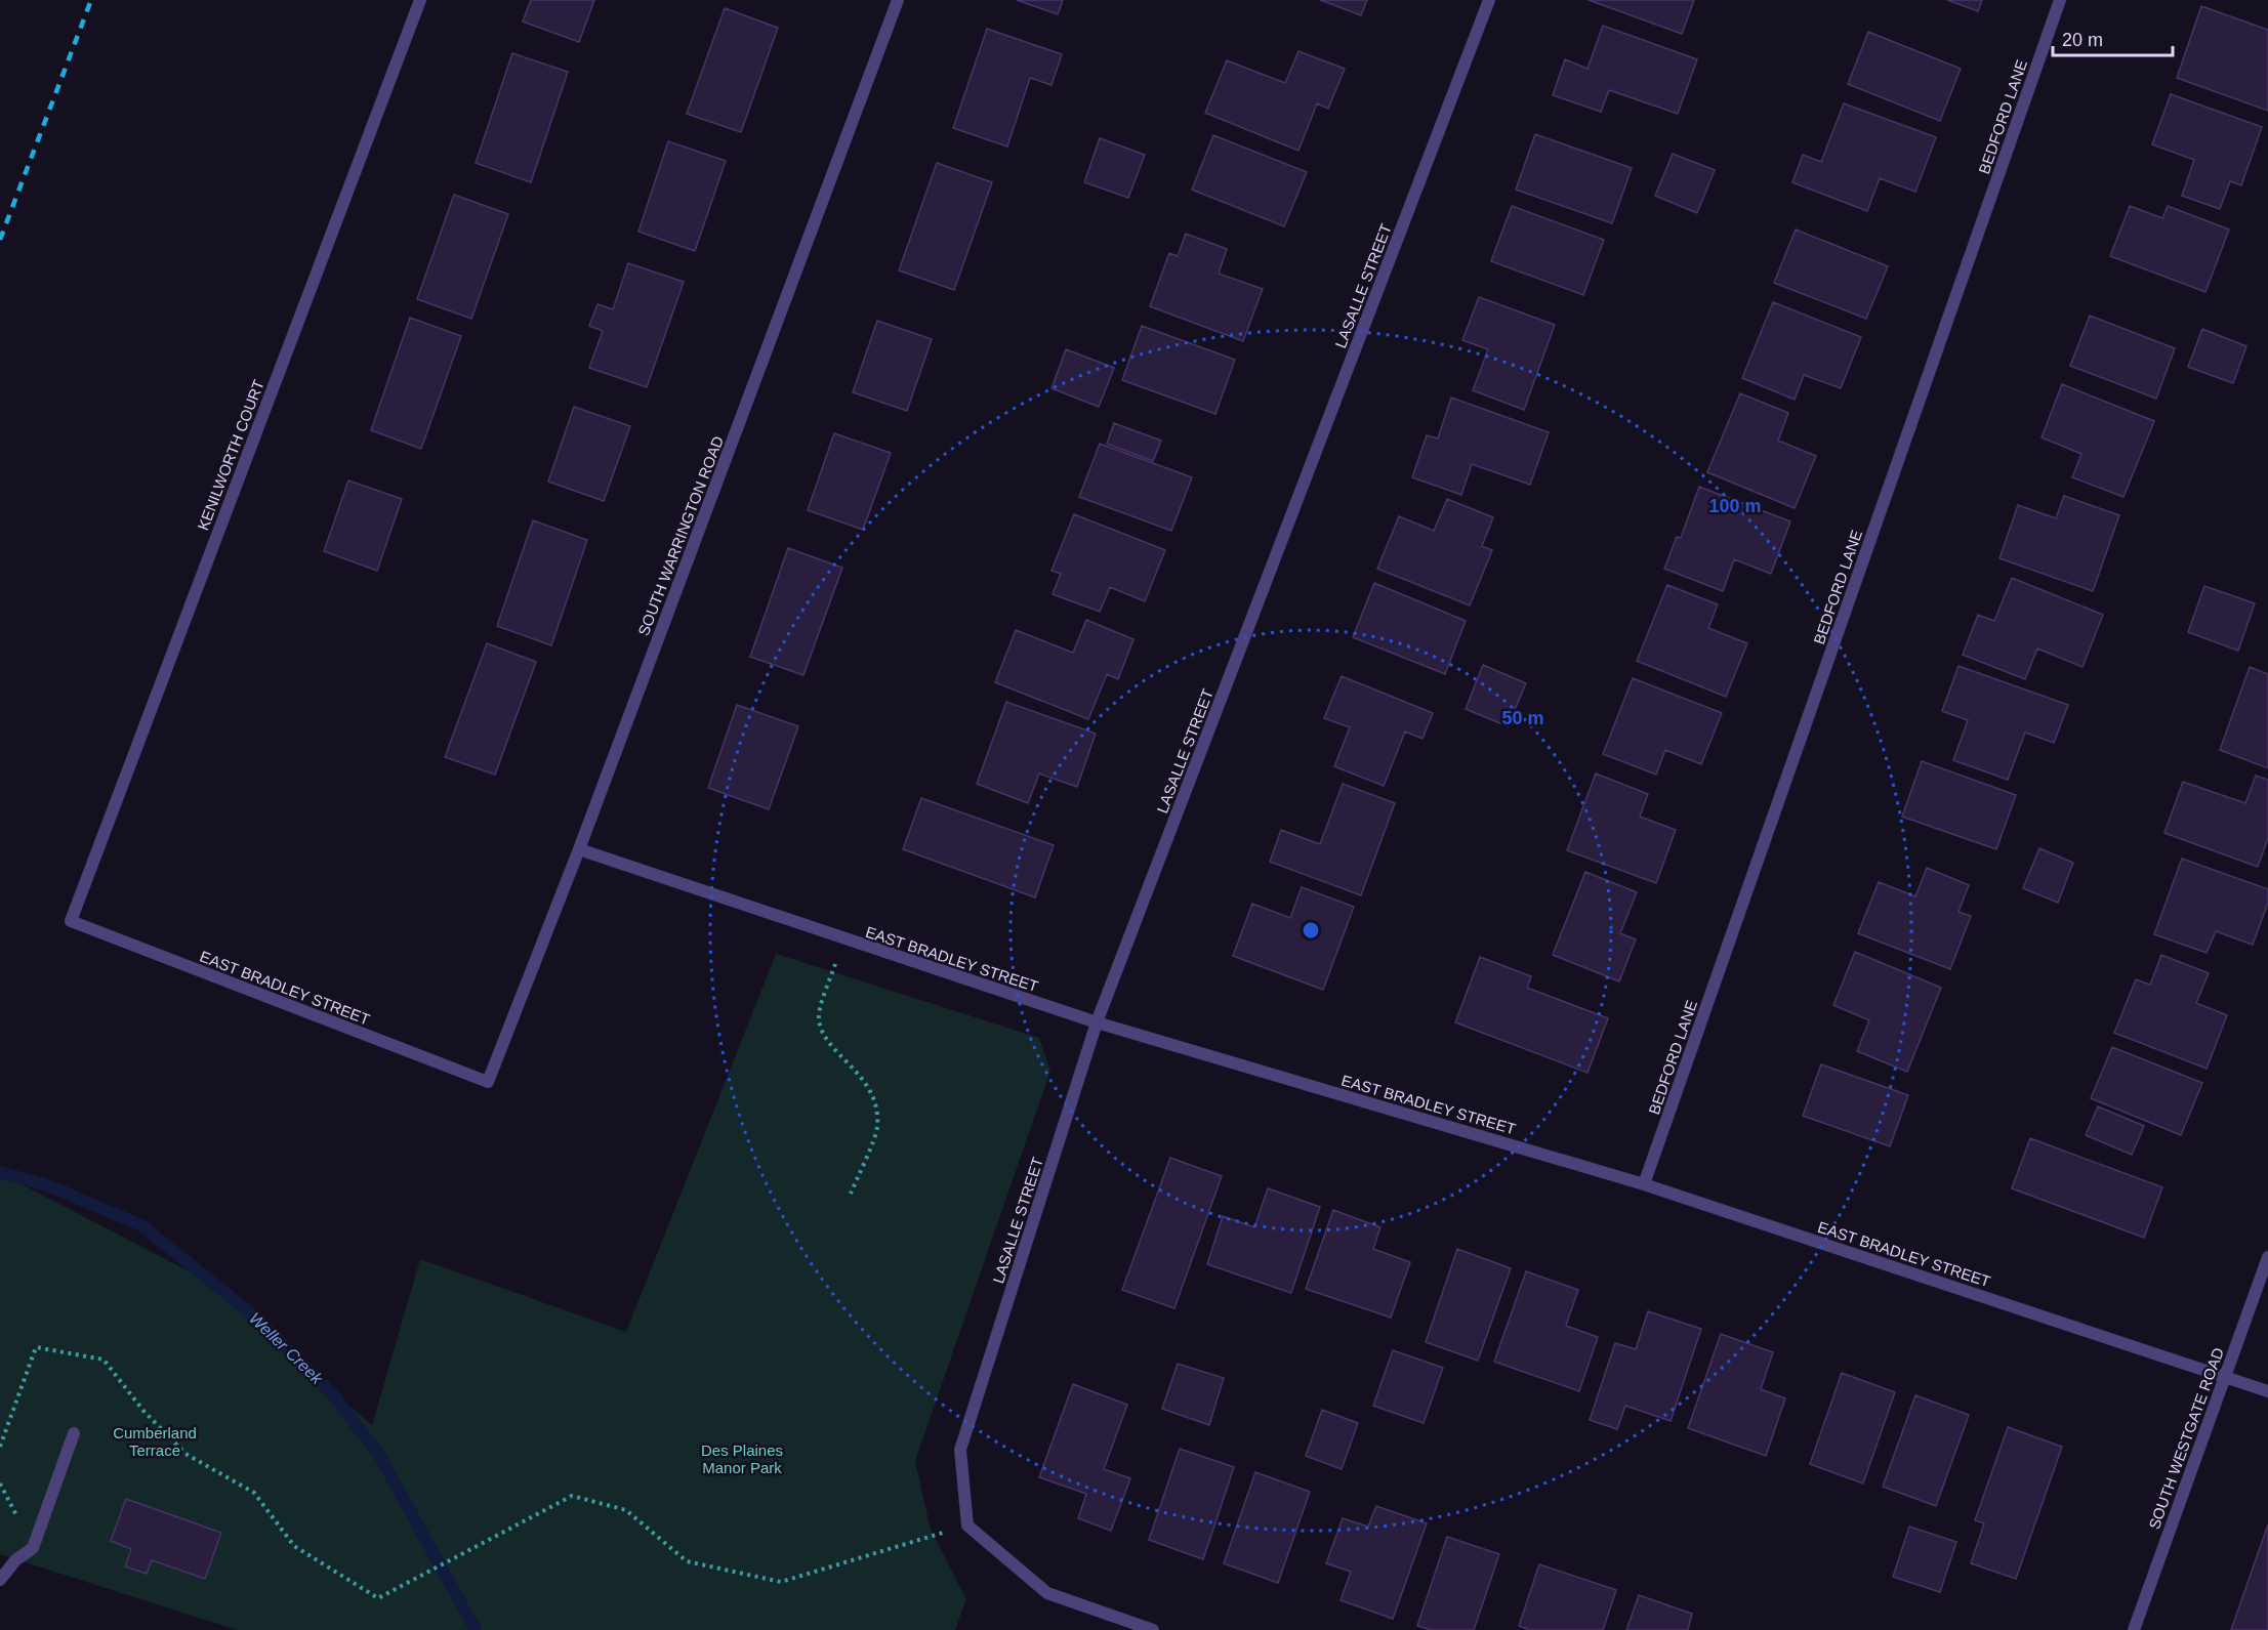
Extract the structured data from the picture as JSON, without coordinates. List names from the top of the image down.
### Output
{
  "streets": {
    "street": [
      "BEDFORD LANE",
      "LASALLE STREET",
      "KENILWORTH COURT",
      "SOUTH WARRINGTON ROAD",
      "EAST BRADLEY STREET",
      "SOUTH WESTGATE ROAD"
    ]
  },
  "crossings": [
    ["BEDFORD LANE", "EAST BRADLEY STREET"],
    ["LASALLE STREET", "EAST BRADLEY STREET"],
    ["KENILWORTH COURT", "EAST BRADLEY STREET"],
    ["SOUTH WARRINGTON ROAD", "EAST BRADLEY STREET"],
    ["EAST BRADLEY STREET", "SOUTH WESTGATE ROAD"]
  ],
  "water": ["Weller Creek"],
  "parks": ["Cumberland Terrace", "Des Plaines Manor Park"],
  "scale_bar": "20 m",
  "rings": ["100 m", "50 m"]
}
